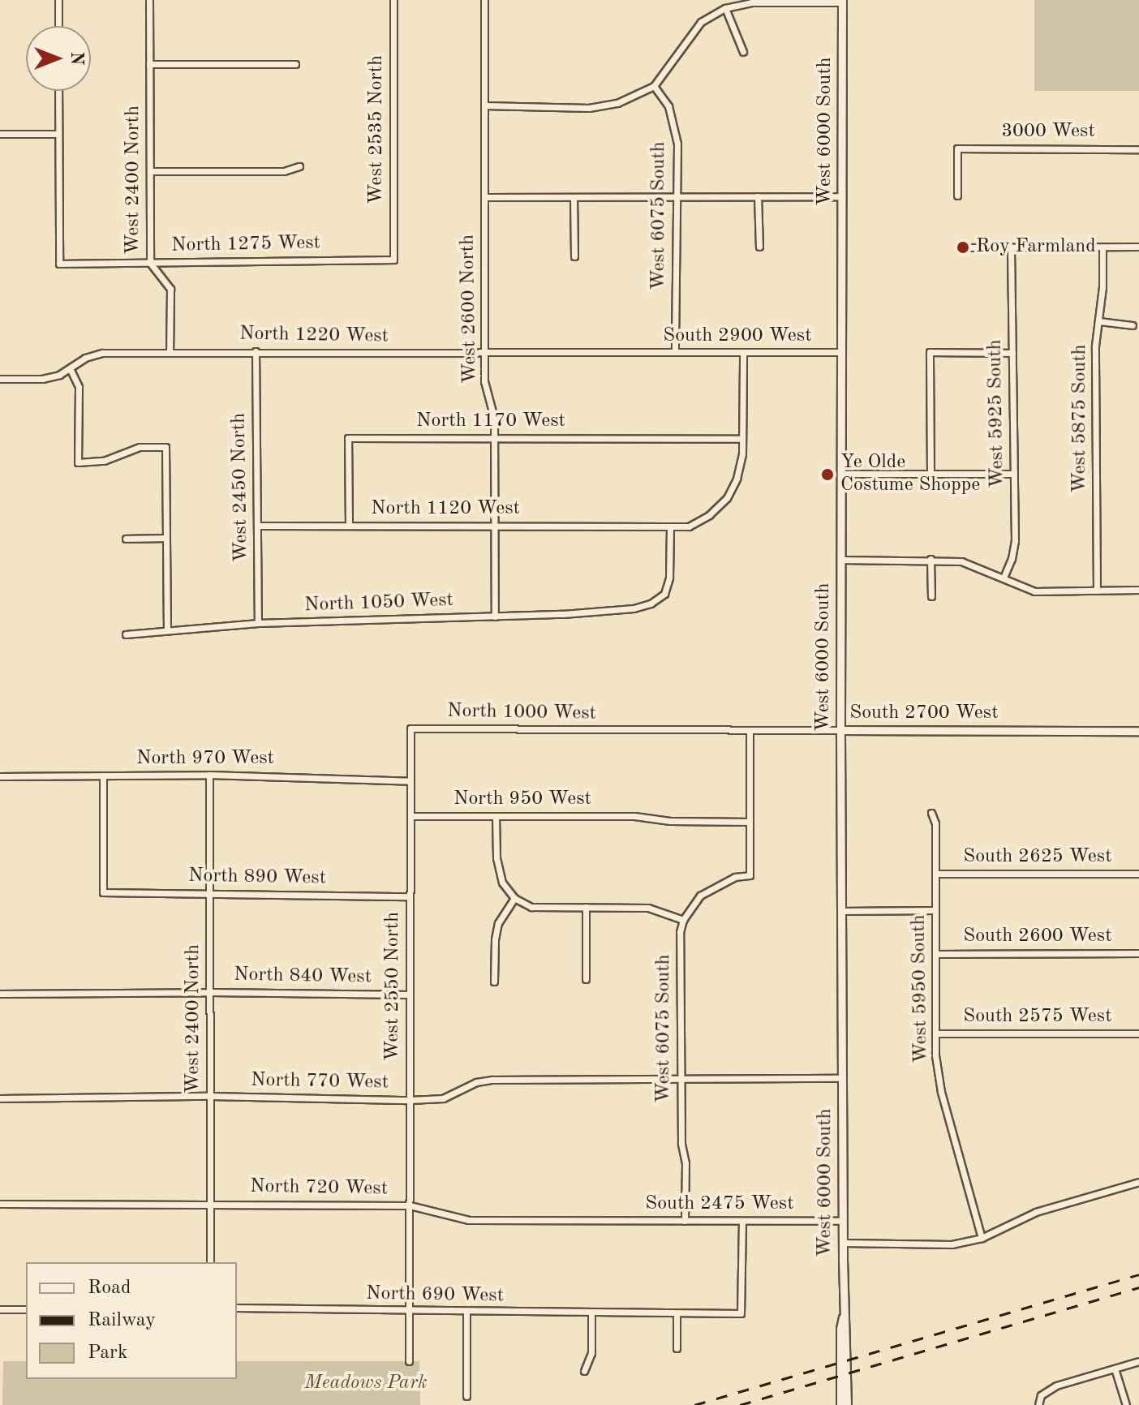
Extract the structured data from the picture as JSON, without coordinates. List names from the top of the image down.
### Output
{
  "streets": {
    "street": [
      "West 2535 North",
      "West 6000 South",
      "3000 West",
      "West 2400 North",
      "West 6075 South",
      "North 1275 West",
      "West 2600 North",
      "North 1220 West",
      "South 2900 West",
      "West 5925 South",
      "West 5875 South",
      "North 1170 West",
      "West 2450 North",
      "North 1120 West",
      "North 1050 West",
      "North 1000 West",
      "South 2700 West",
      "North 970 West",
      "North 950 West",
      "South 2625 West",
      "North 890 West",
      "South 2600 West",
      "North 840 West",
      "West 2550 North",
      "West 5950 South",
      "South 2575 West",
      "North 770 West",
      "North 720 West",
      "South 2475 West",
      "North 690 West"
    ]
  },
  "crossings": [
    ["West 2535 North", "North 1275 West"],
    ["West 6000 South", "South 2900 West"],
    ["West 6000 South", "South 2700 West"],
    ["West 6000 South", "North 770 West"],
    ["West 6000 South", "South 2475 West"],
    ["West 2400 North", "North 1275 West"],
    ["West 2400 North", "North 1220 West"],
    ["West 2400 North", "North 970 West"],
    ["West 2400 North", "North 890 West"],
    ["West 2400 North", "North 840 West"],
    ["West 2400 North", "North 770 West"],
    ["West 2400 North", "North 720 West"],
    ["West 6075 South", "South 2900 West"],
    ["West 6075 South", "North 770 West"],
    ["West 6075 South", "South 2475 West"],
    ["West 2600 North", "North 1220 West"],
    ["West 2600 North", "North 1170 West"],
    ["West 2600 North", "North 1120 West"],
    ["West 2600 North", "North 1050 West"],
    ["North 1220 West", "South 2900 West"],
    ["North 1220 West", "West 2450 North"],
    ["North 1170 West", "North 1120 West"],
    ["West 2450 North", "North 1120 West"],
    ["West 2450 North", "North 1050 West"],
    ["North 1120 West", "North 1050 West"],
    ["North 1000 West", "South 2700 West"],
    ["North 1000 West", "West 2550 North"],
    ["North 970 West", "North 890 West"],
    ["North 970 West", "West 2550 North"],
    ["North 950 West", "West 2550 North"],
    ["South 2625 West", "West 5950 South"],
    ["North 890 West", "West 2550 North"],
    ["South 2600 West", "West 5950 South"],
    ["North 840 West", "West 2550 North"],
    ["West 2550 North", "North 770 West"],
    ["West 2550 North", "North 720 West"],
    ["West 2550 North", "North 690 West"],
    ["West 5950 South", "South 2575 West"],
    ["North 720 West", "South 2475 West"],
    ["South 2475 West", "North 690 West"]
  ],
  "parks": ["Meadows Park"],
  "places": ["Roy Farmland", "Ye Olde Costume Shoppe"],
  "legend": ["Road", "Railway", "Park"],
  "north": "right"
}
